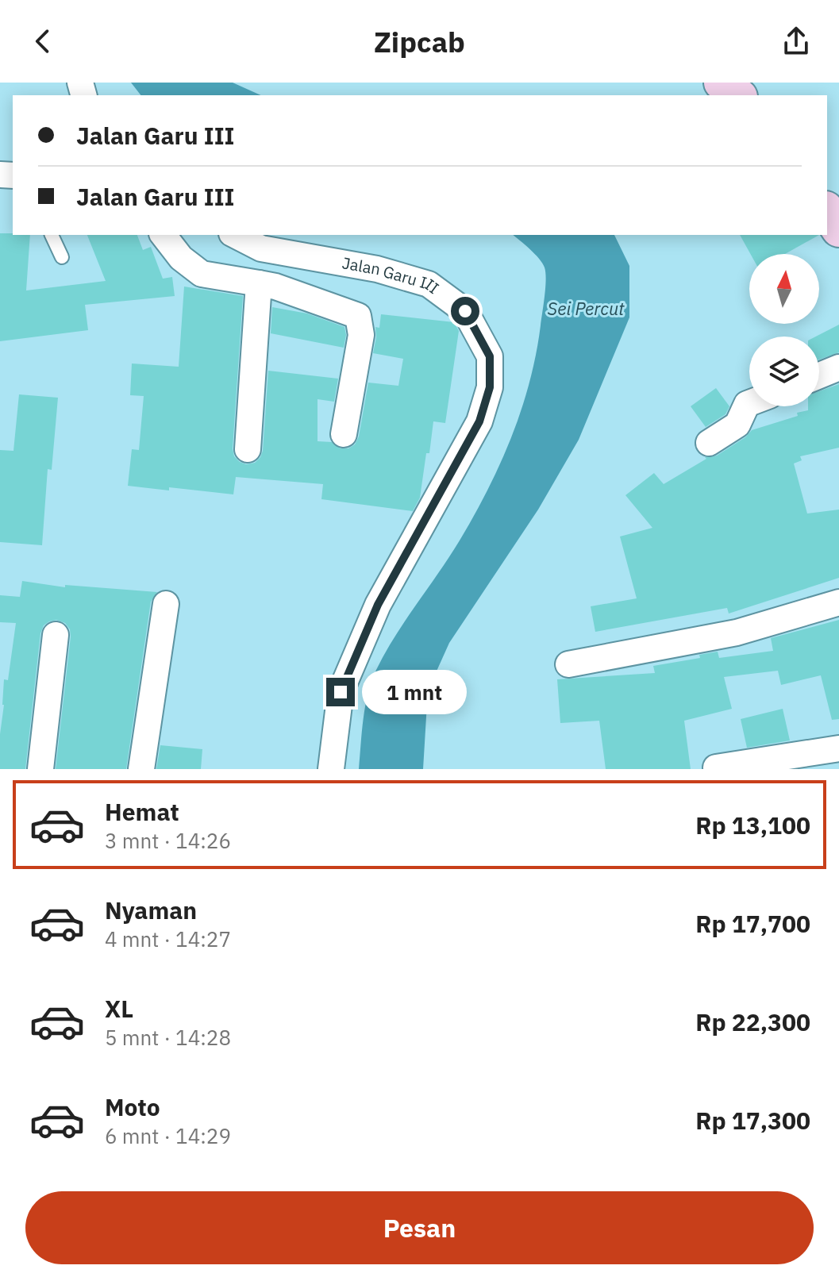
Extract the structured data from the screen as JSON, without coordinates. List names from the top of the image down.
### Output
{
  "streets": {
    "street": ["Jalan Garu III"]
  },
  "water": ["Sei Percut"],
  "north": "top",
  "page": {
    "header": "Zipcab",
    "banner": ["Jalan Garu III", "Jalan Garu III"],
    "bubble": "1 mnt",
    "list": [
      {
        "name": "Hemat",
        "note": "3 mnt · 14:26",
        "value": "Rp 13,100"
      },
      {
        "name": "Nyaman",
        "note": "4 mnt · 14:27",
        "value": "Rp 17,700"
      },
      {
        "name": "XL",
        "note": "5 mnt · 14:28",
        "value": "Rp 22,300"
      },
      {
        "name": "Moto",
        "note": "6 mnt · 14:29",
        "value": "Rp 17,300"
      }
    ],
    "buttons": "Pesan"
  }
}
